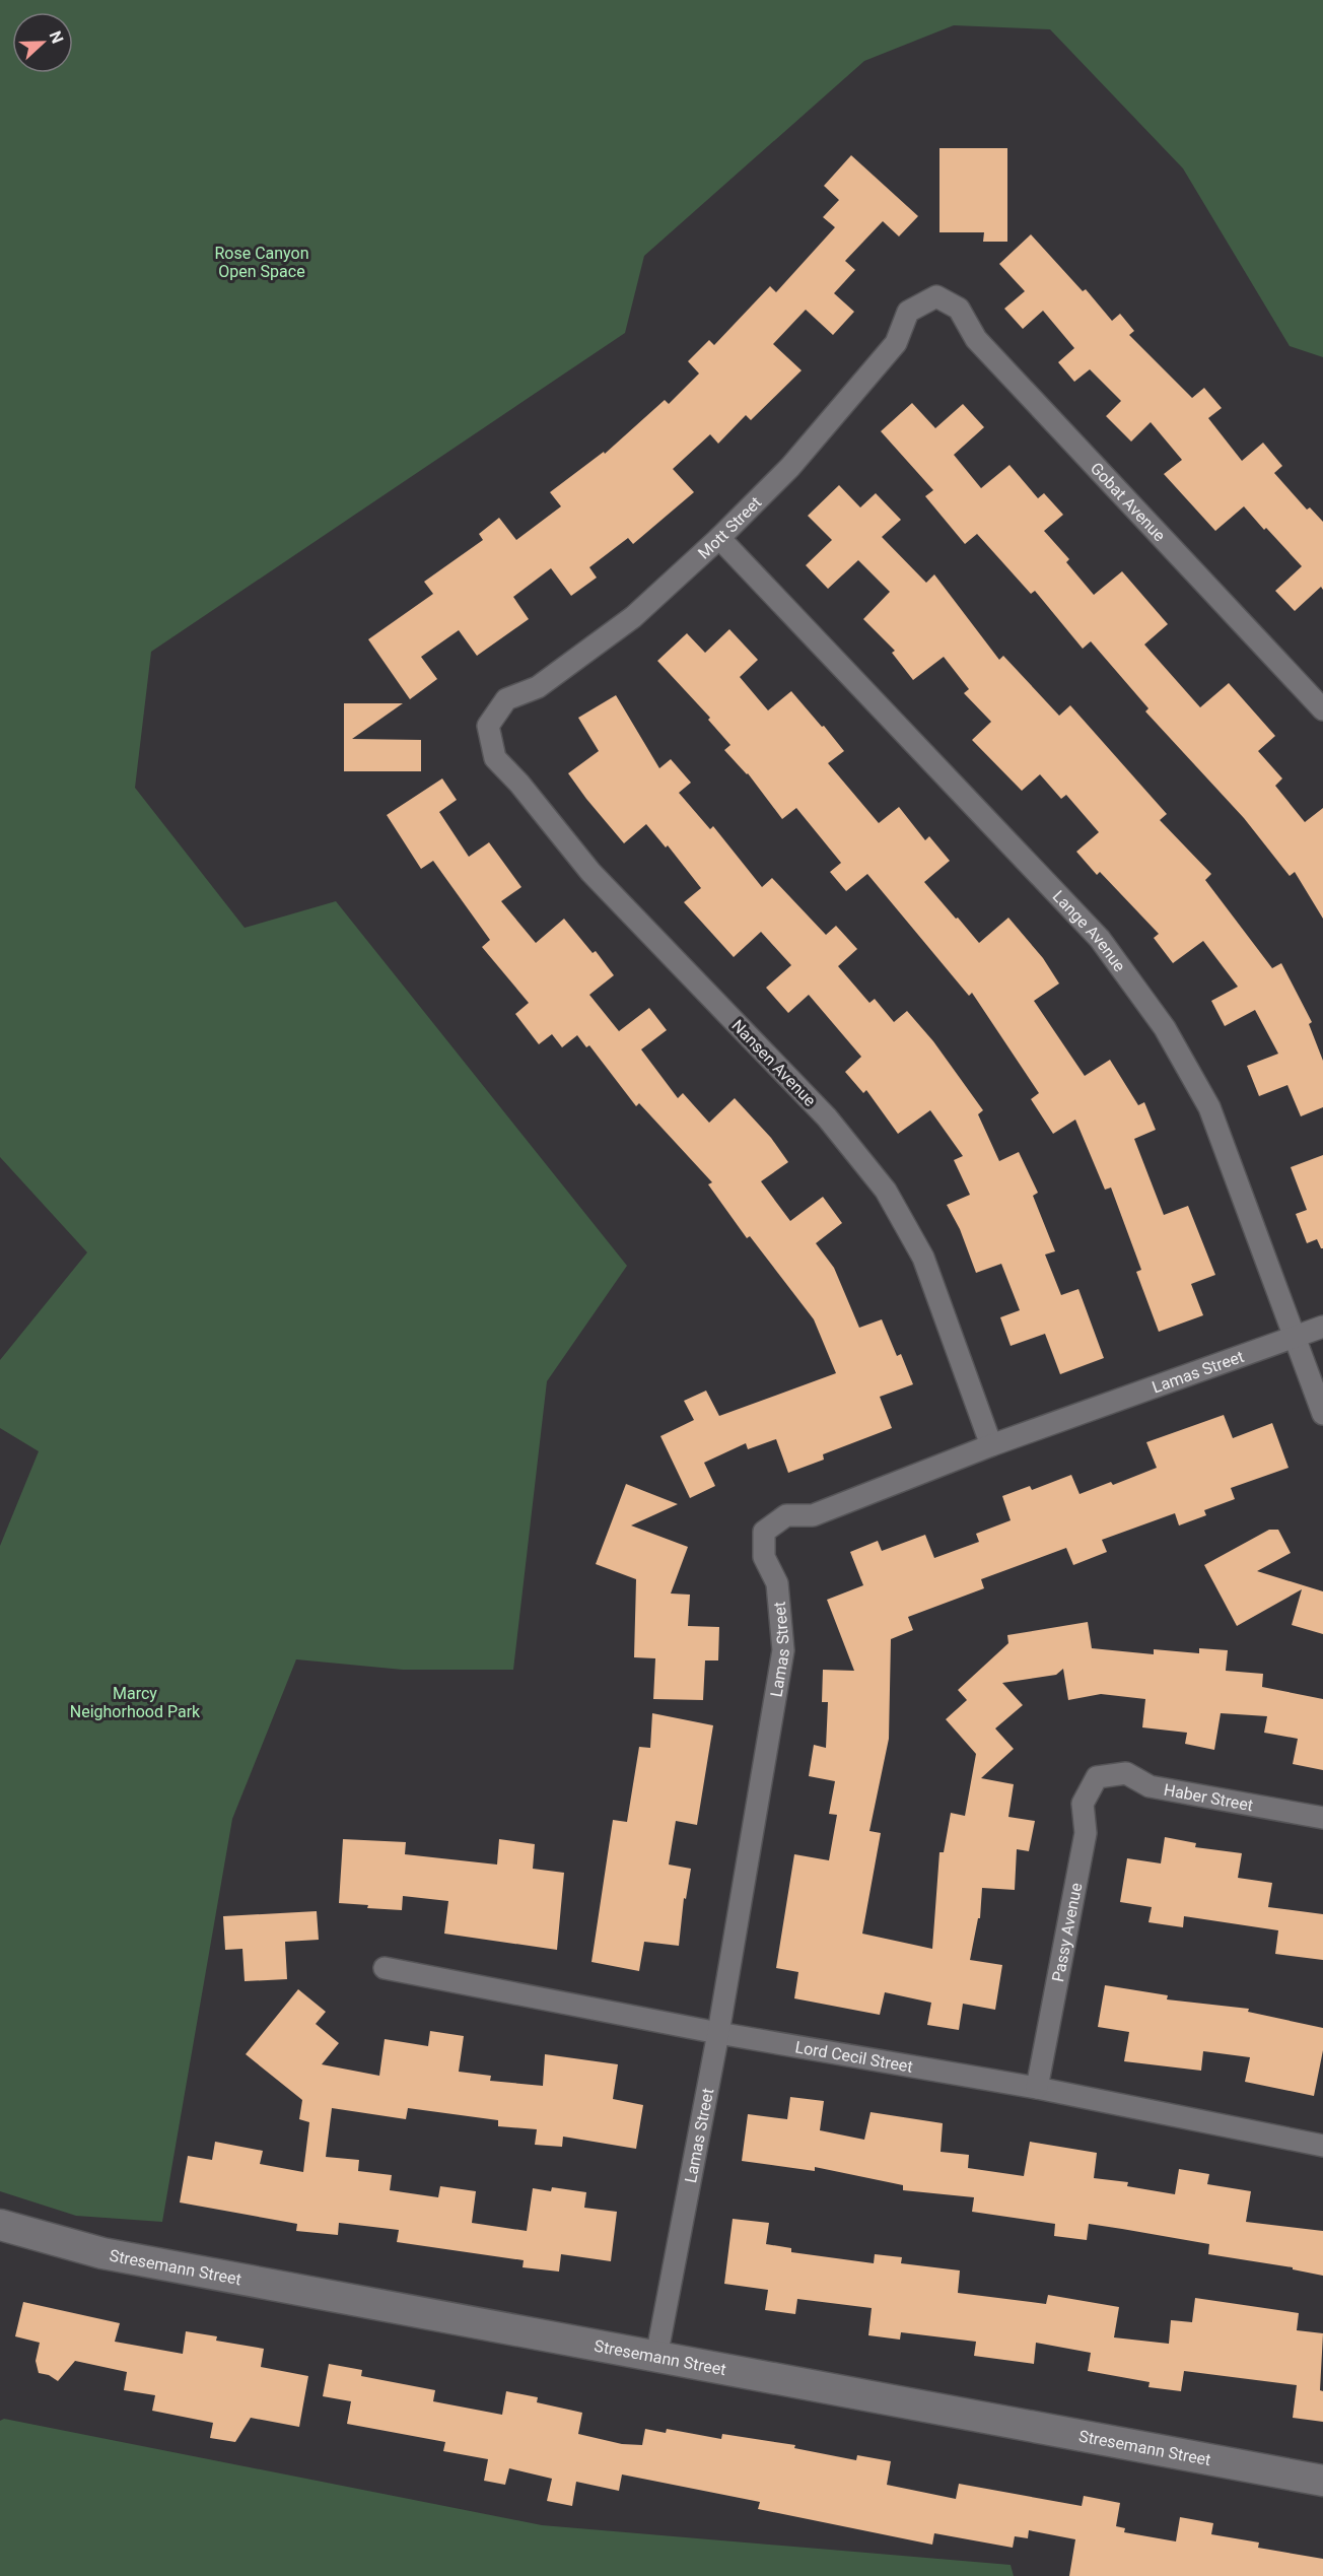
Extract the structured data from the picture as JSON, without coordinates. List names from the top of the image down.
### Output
{
  "streets": {
    "street": [
      "Gobat Avenue",
      "Mott Street",
      "Lange Avenue",
      "Nansen Avenue",
      "Lamas Street",
      "Haber Street",
      "Passy Avenue",
      "Lord Cecil Street",
      "Stresemann Street"
    ]
  },
  "crossings": [
    ["Gobat Avenue", "Mott Street"],
    ["Mott Street", "Lange Avenue"],
    ["Mott Street", "Nansen Avenue"],
    ["Lange Avenue", "Lamas Street"],
    ["Nansen Avenue", "Lamas Street"],
    ["Lamas Street", "Lord Cecil Street"],
    ["Lamas Street", "Stresemann Street"],
    ["Haber Street", "Passy Avenue"],
    ["Passy Avenue", "Lord Cecil Street"]
  ],
  "parks": ["Rose Canyon Open Space", "Marcy Neighorhood Park"],
  "north": "right"
}
